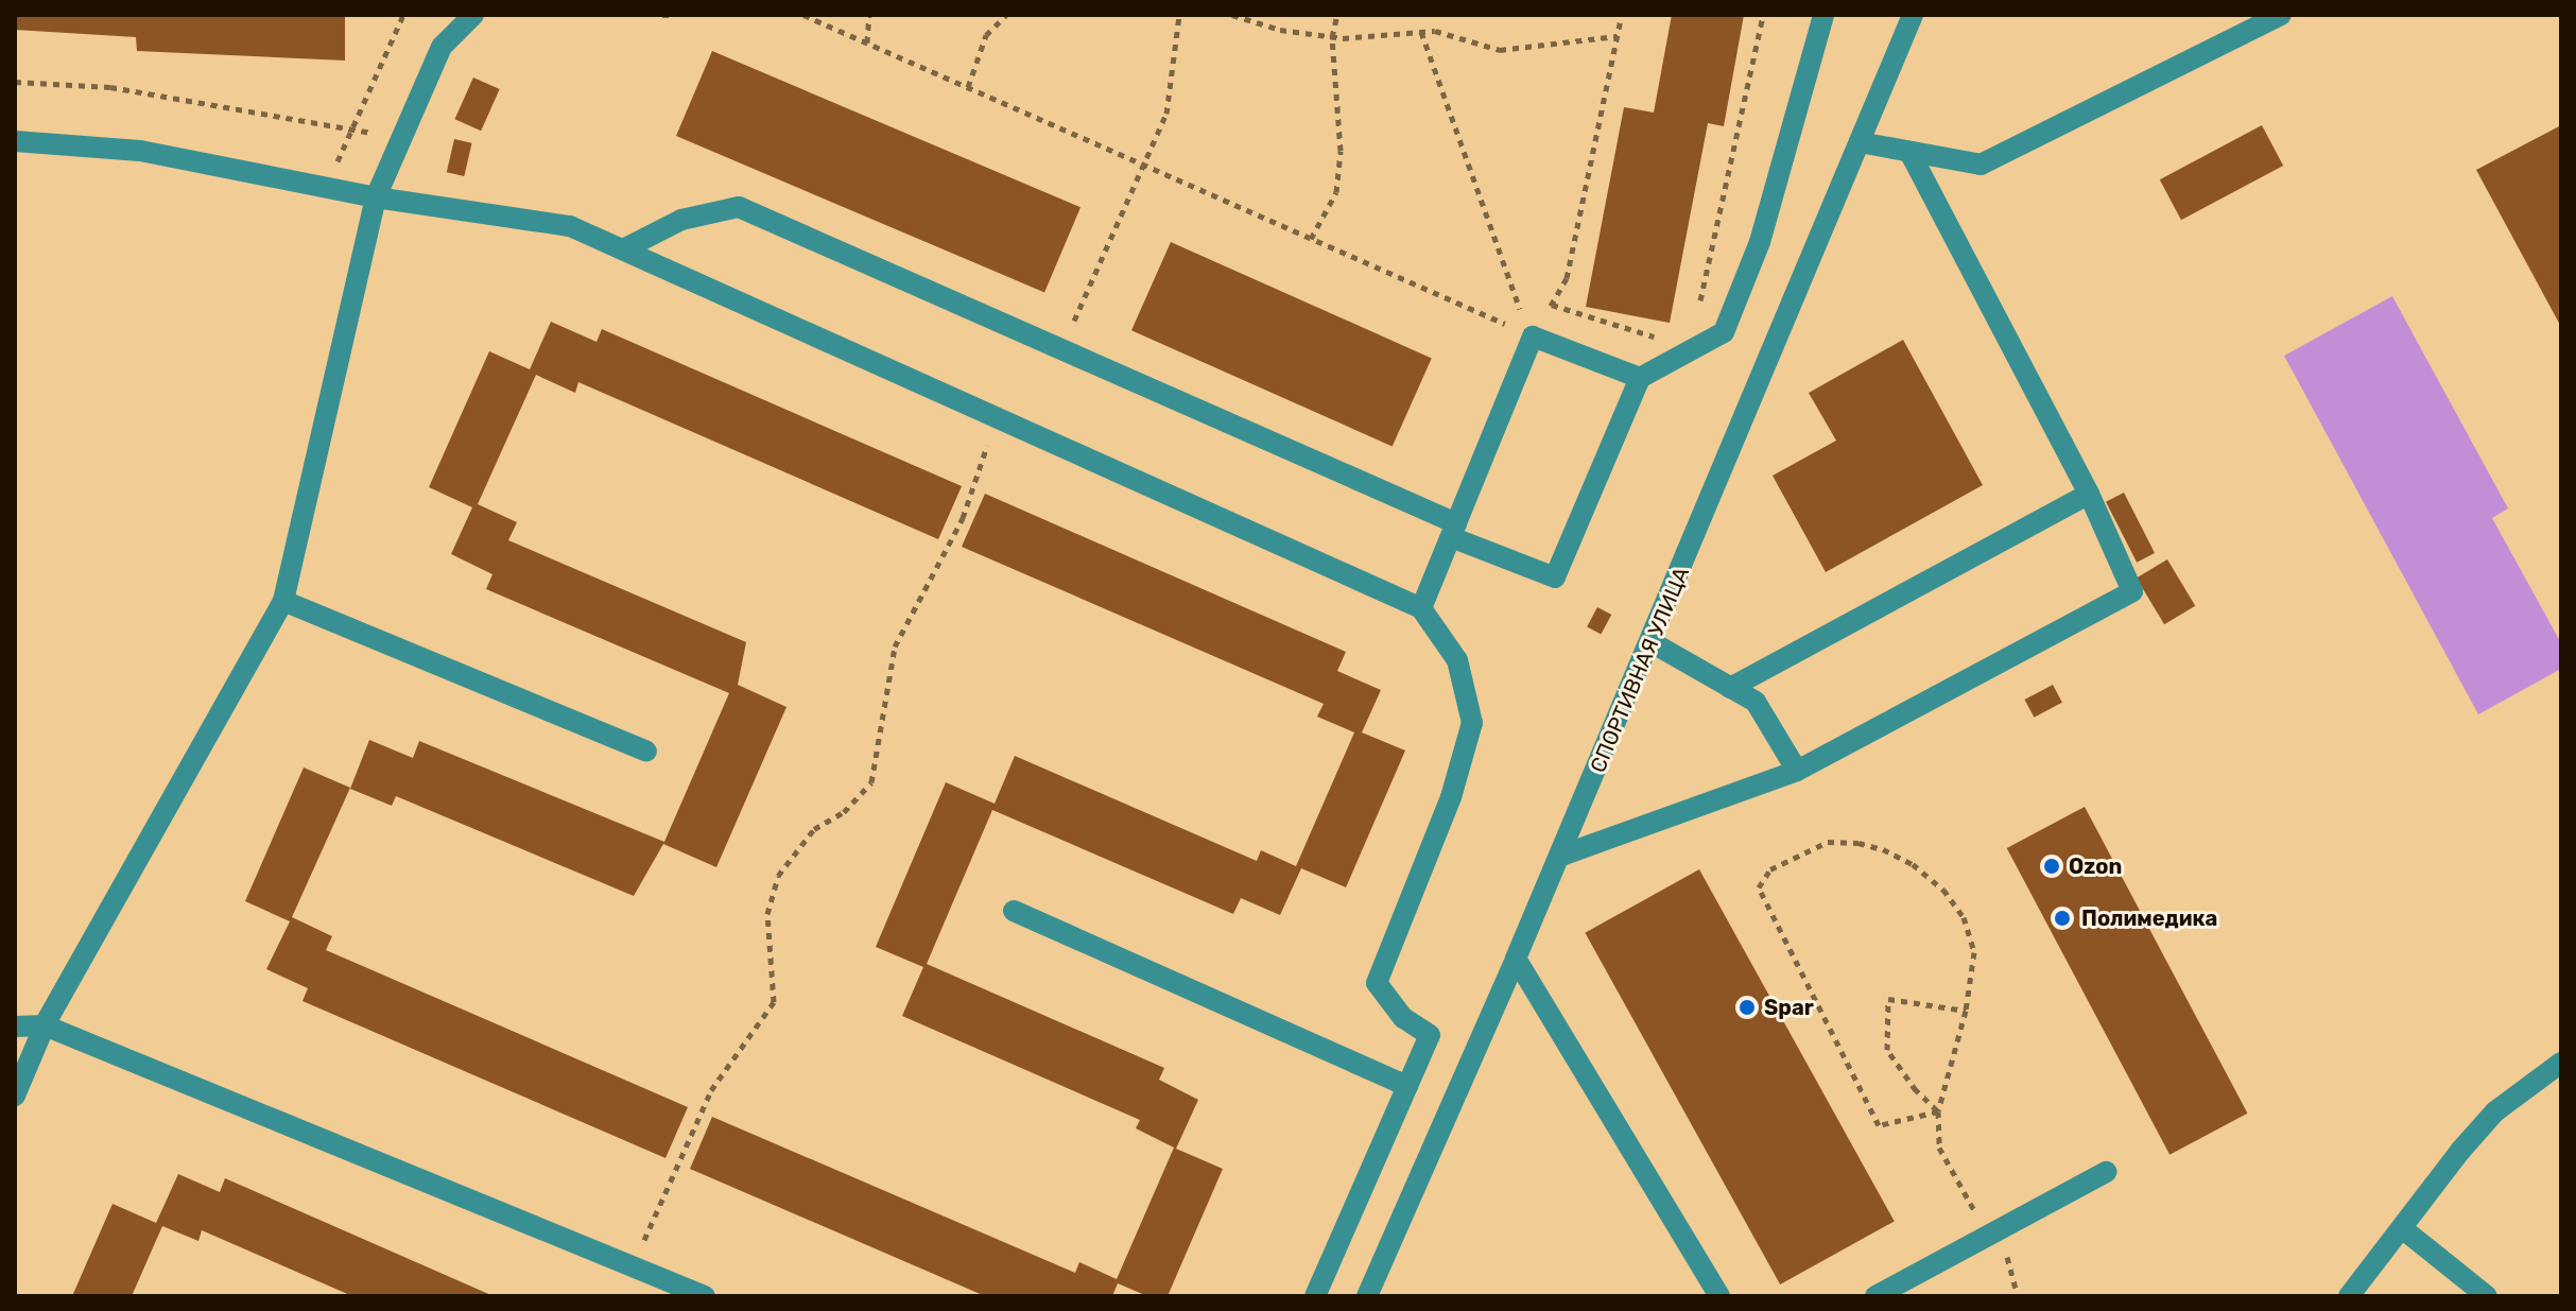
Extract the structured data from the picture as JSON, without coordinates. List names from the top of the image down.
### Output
{
  "streets": {
    "street": ["СПОРТИВНАЯ УЛИЦА"]
  },
  "places": ["Ozon", "Полимедика", "Spar"]
}
